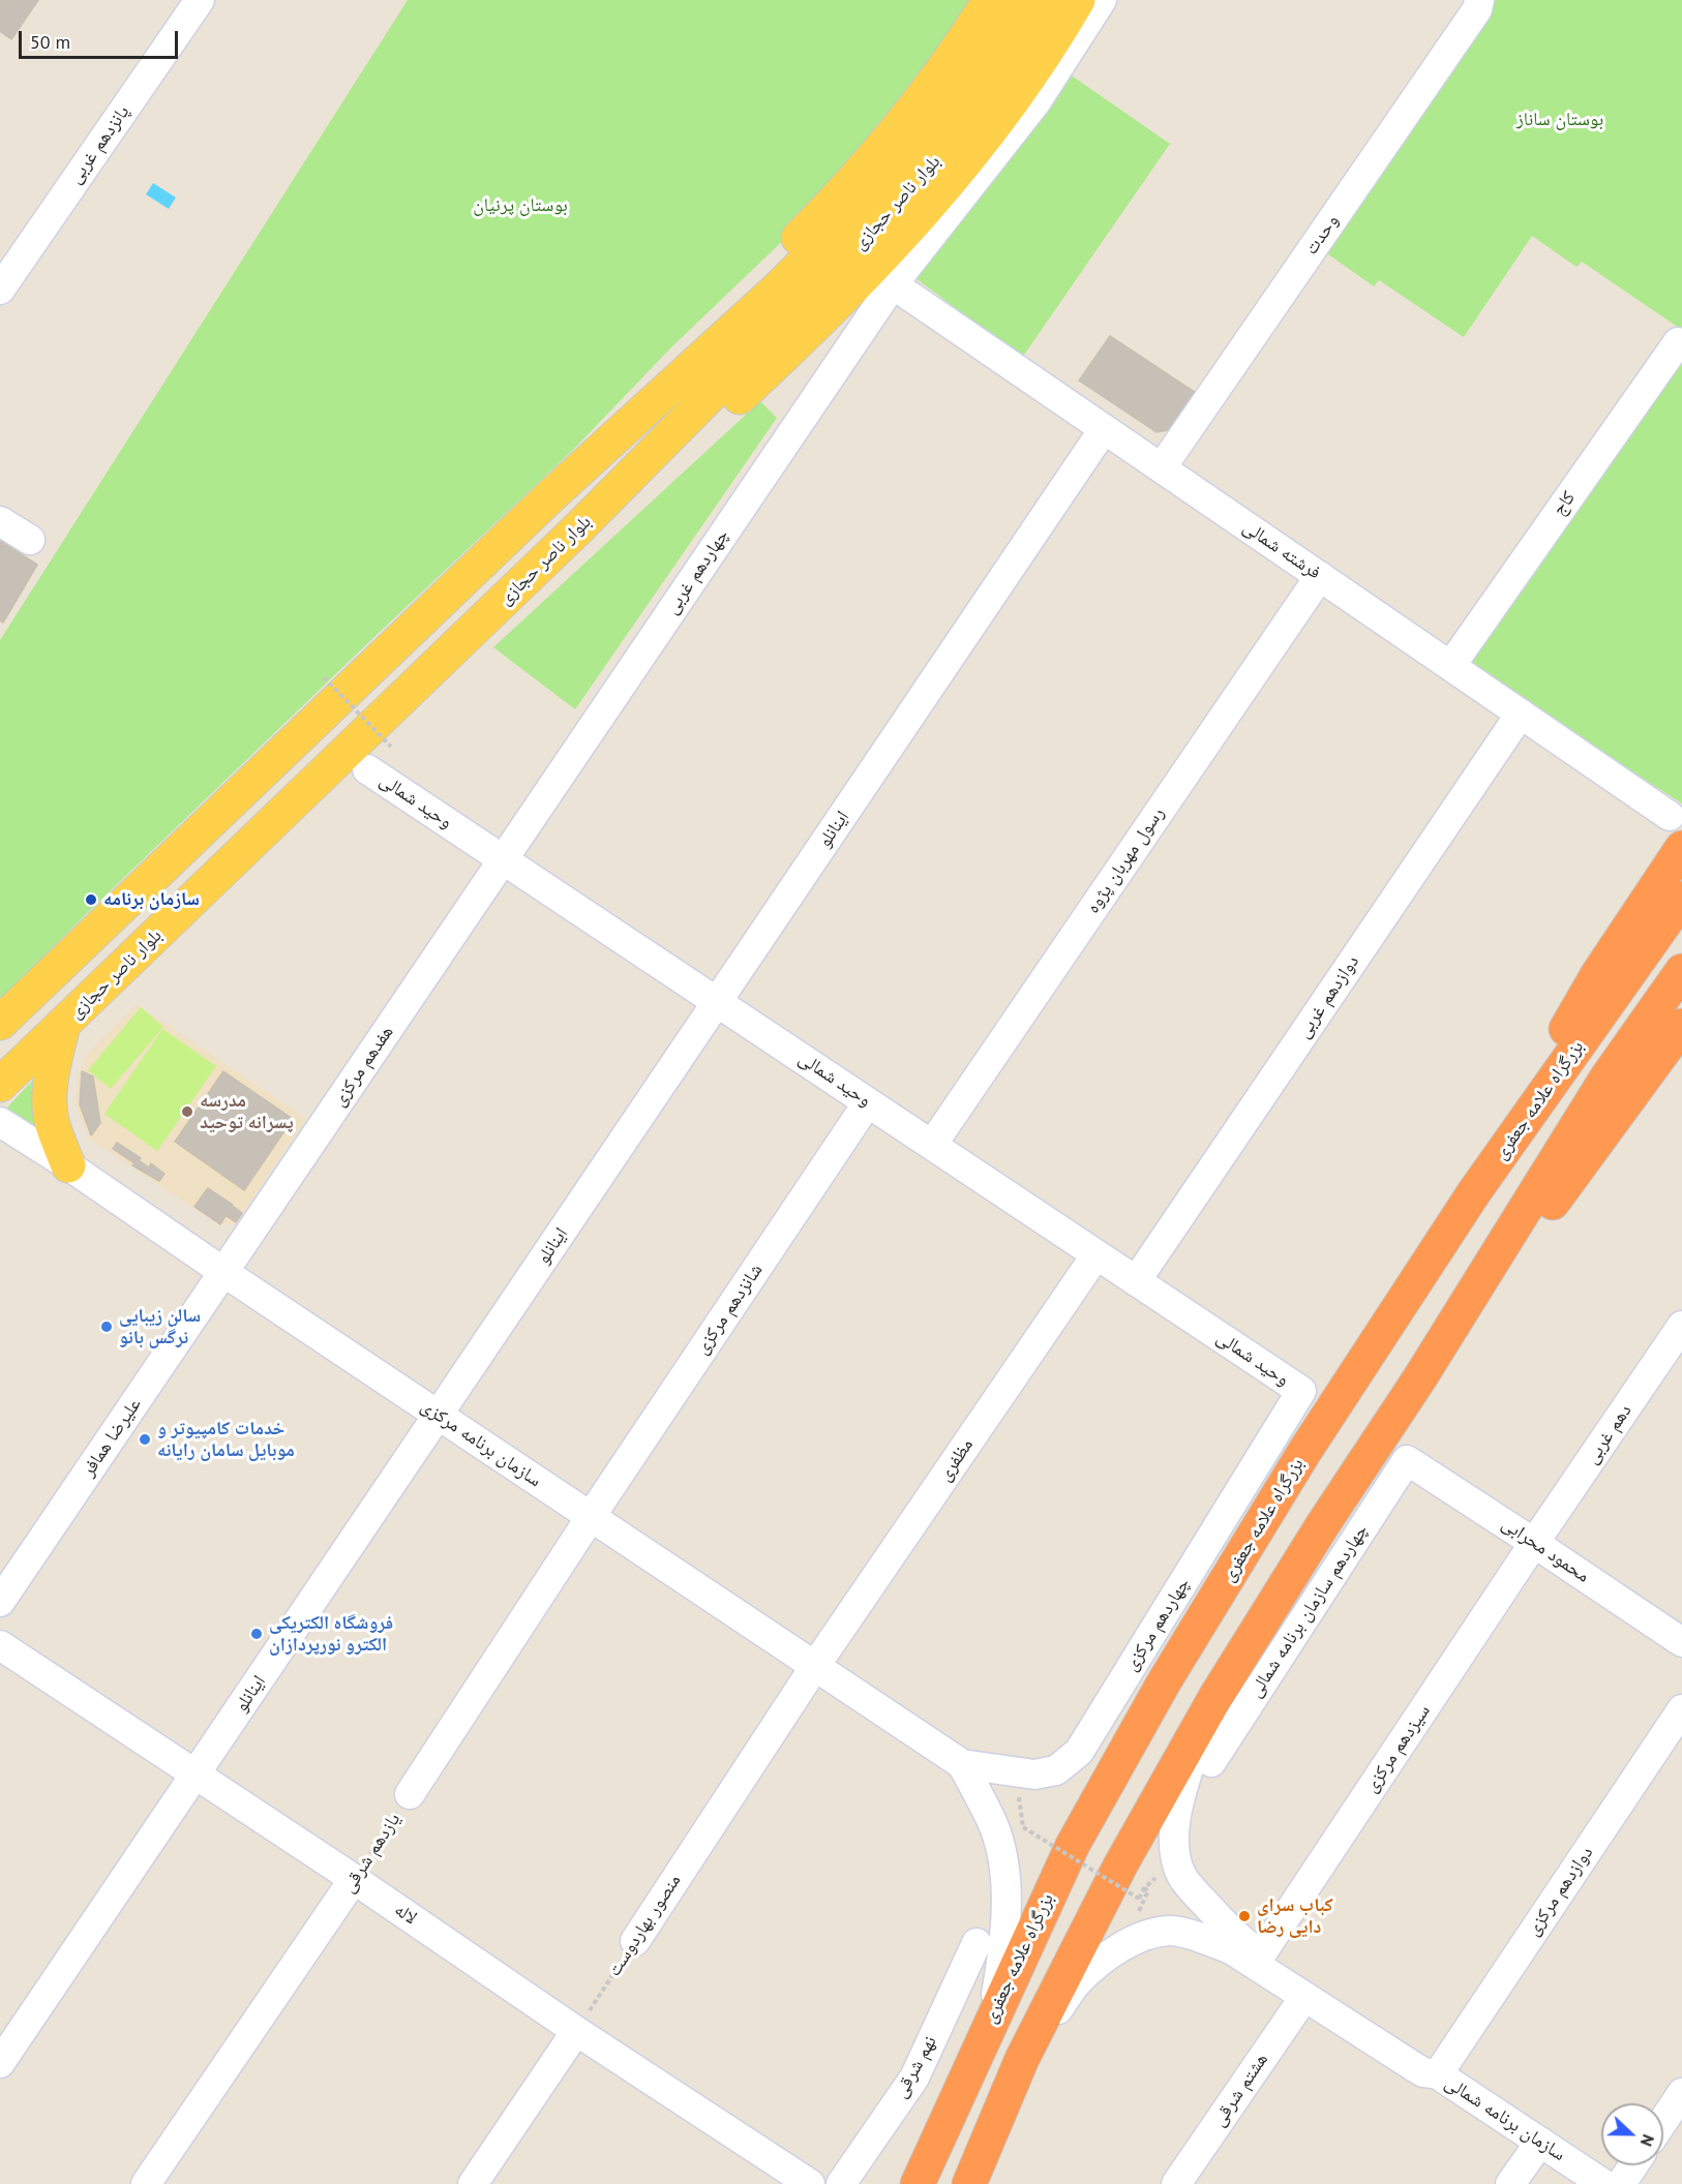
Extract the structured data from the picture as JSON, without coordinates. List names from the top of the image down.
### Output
{
  "streets": {
    "highway": ["بزرگراه علامه جعفری"],
    "main road": ["بلوار ناصر حجازی"],
    "street": [
      "پانزدهم غربی",
      "وحدت",
      "کاج",
      "فرشته شمالی",
      "چهاردهم غربی",
      "وحید شمالی",
      "اینانلو",
      "رسول مهربان پژوه",
      "دوازدهم غربی",
      "هفدهم مرکزی",
      "شانزدهم مرکزی",
      "دهم غربی",
      "علیرضا همافر",
      "سازمان برنامه مرکزی",
      "مظفری",
      "محمود محرابی",
      "چهاردهم سازمان برنامه شمالی",
      "چهاردهم مرکزی",
      "سیزدهم مرکزی",
      "یازدهم شرقی",
      "دوازدهم مرکزی",
      "لاله",
      "منصور بهاردوست",
      "نهم شرقی",
      "هشتم شرقی",
      "سازمان برنامه شمالی"
    ]
  },
  "crossings": [
    ["وحدت", "فرشته شمالی"],
    ["کاج", "فرشته شمالی"],
    ["فرشته شمالی", "چهاردهم غربی"],
    ["فرشته شمالی", "اینانلو"],
    ["فرشته شمالی", "رسول مهربان پژوه"],
    ["فرشته شمالی", "دوازدهم غربی"],
    ["چهاردهم غربی", "وحید شمالی"],
    ["چهاردهم غربی", "هفدهم مرکزی"],
    ["وحید شمالی", "اینانلو"],
    ["وحید شمالی", "رسول مهربان پژوه"],
    ["وحید شمالی", "دوازدهم غربی"],
    ["وحید شمالی", "هفدهم مرکزی"],
    ["وحید شمالی", "شانزدهم مرکزی"],
    ["وحید شمالی", "مظفری"],
    ["وحید شمالی", "چهاردهم مرکزی"],
    ["اینانلو", "سازمان برنامه مرکزی"],
    ["اینانلو", "لاله"],
    ["هفدهم مرکزی", "علیرضا همافر"],
    ["هفدهم مرکزی", "سازمان برنامه مرکزی"],
    ["شانزدهم مرکزی", "سازمان برنامه مرکزی"],
    ["شانزدهم مرکزی", "یازدهم شرقی"],
    ["دهم غربی", "محمود محرابی"],
    ["دهم غربی", "سیزدهم مرکزی"],
    ["علیرضا همافر", "سازمان برنامه مرکزی"],
    ["سازمان برنامه مرکزی", "مظفری"],
    ["سازمان برنامه مرکزی", "چهاردهم مرکزی"],
    ["سازمان برنامه مرکزی", "یازدهم شرقی"],
    ["سازمان برنامه مرکزی", "منصور بهاردوست"],
    ["مظفری", "منصور بهاردوست"],
    ["محمود محرابی", "چهاردهم سازمان برنامه شمالی"],
    ["محمود محرابی", "سیزدهم مرکزی"],
    ["یازدهم شرقی", "لاله"],
    ["دوازدهم مرکزی", "سازمان برنامه شمالی"],
    ["لاله", "منصور بهاردوست"]
  ],
  "parks": ["بوستان ساناز", "بوستان پرنیان"],
  "places": [
    "سازمان برنامه",
    "مدرسه پسرانه توحید",
    "سالن زیبایی نرگس بانو",
    "خدمات کامپیوتر و موبایل سامان رایانه",
    "فروشگاه الکتریکی الکترو نورپردازان",
    "کباب سرای دایی رضا"
  ],
  "scale_bar": "50 m",
  "north": "right"
}
